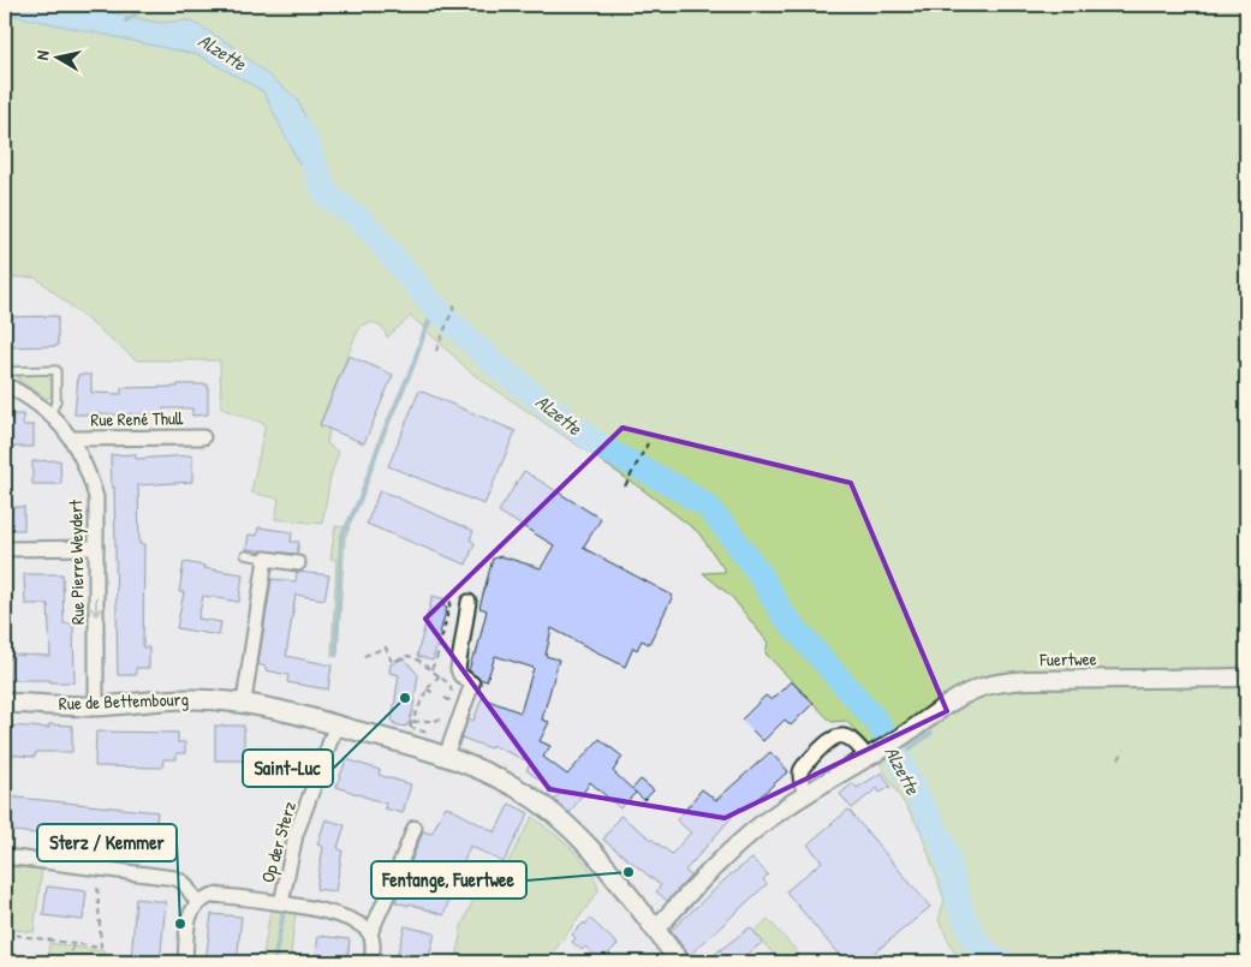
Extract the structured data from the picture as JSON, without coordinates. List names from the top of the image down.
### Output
{
  "streets": {
    "main road": ["Rue de Bettembourg"],
    "street": [
      "Rue René Thull",
      "Rue Pierre Weydert",
      "Fuertwee",
      "Op der Sterz"
    ]
  },
  "crossings": [
    ["Rue René Thull", "Rue Pierre Weydert"],
    ["Rue Pierre Weydert", "Rue de Bettembourg"],
    ["Rue de Bettembourg", "Op der Sterz"]
  ],
  "one_way": ["Rue Pierre Weydert"],
  "water": ["Alzette"],
  "places": ["Saint-Luc", "Fentange, Fuertwee", "Sterz / Kemmer"],
  "north": "left"
}
